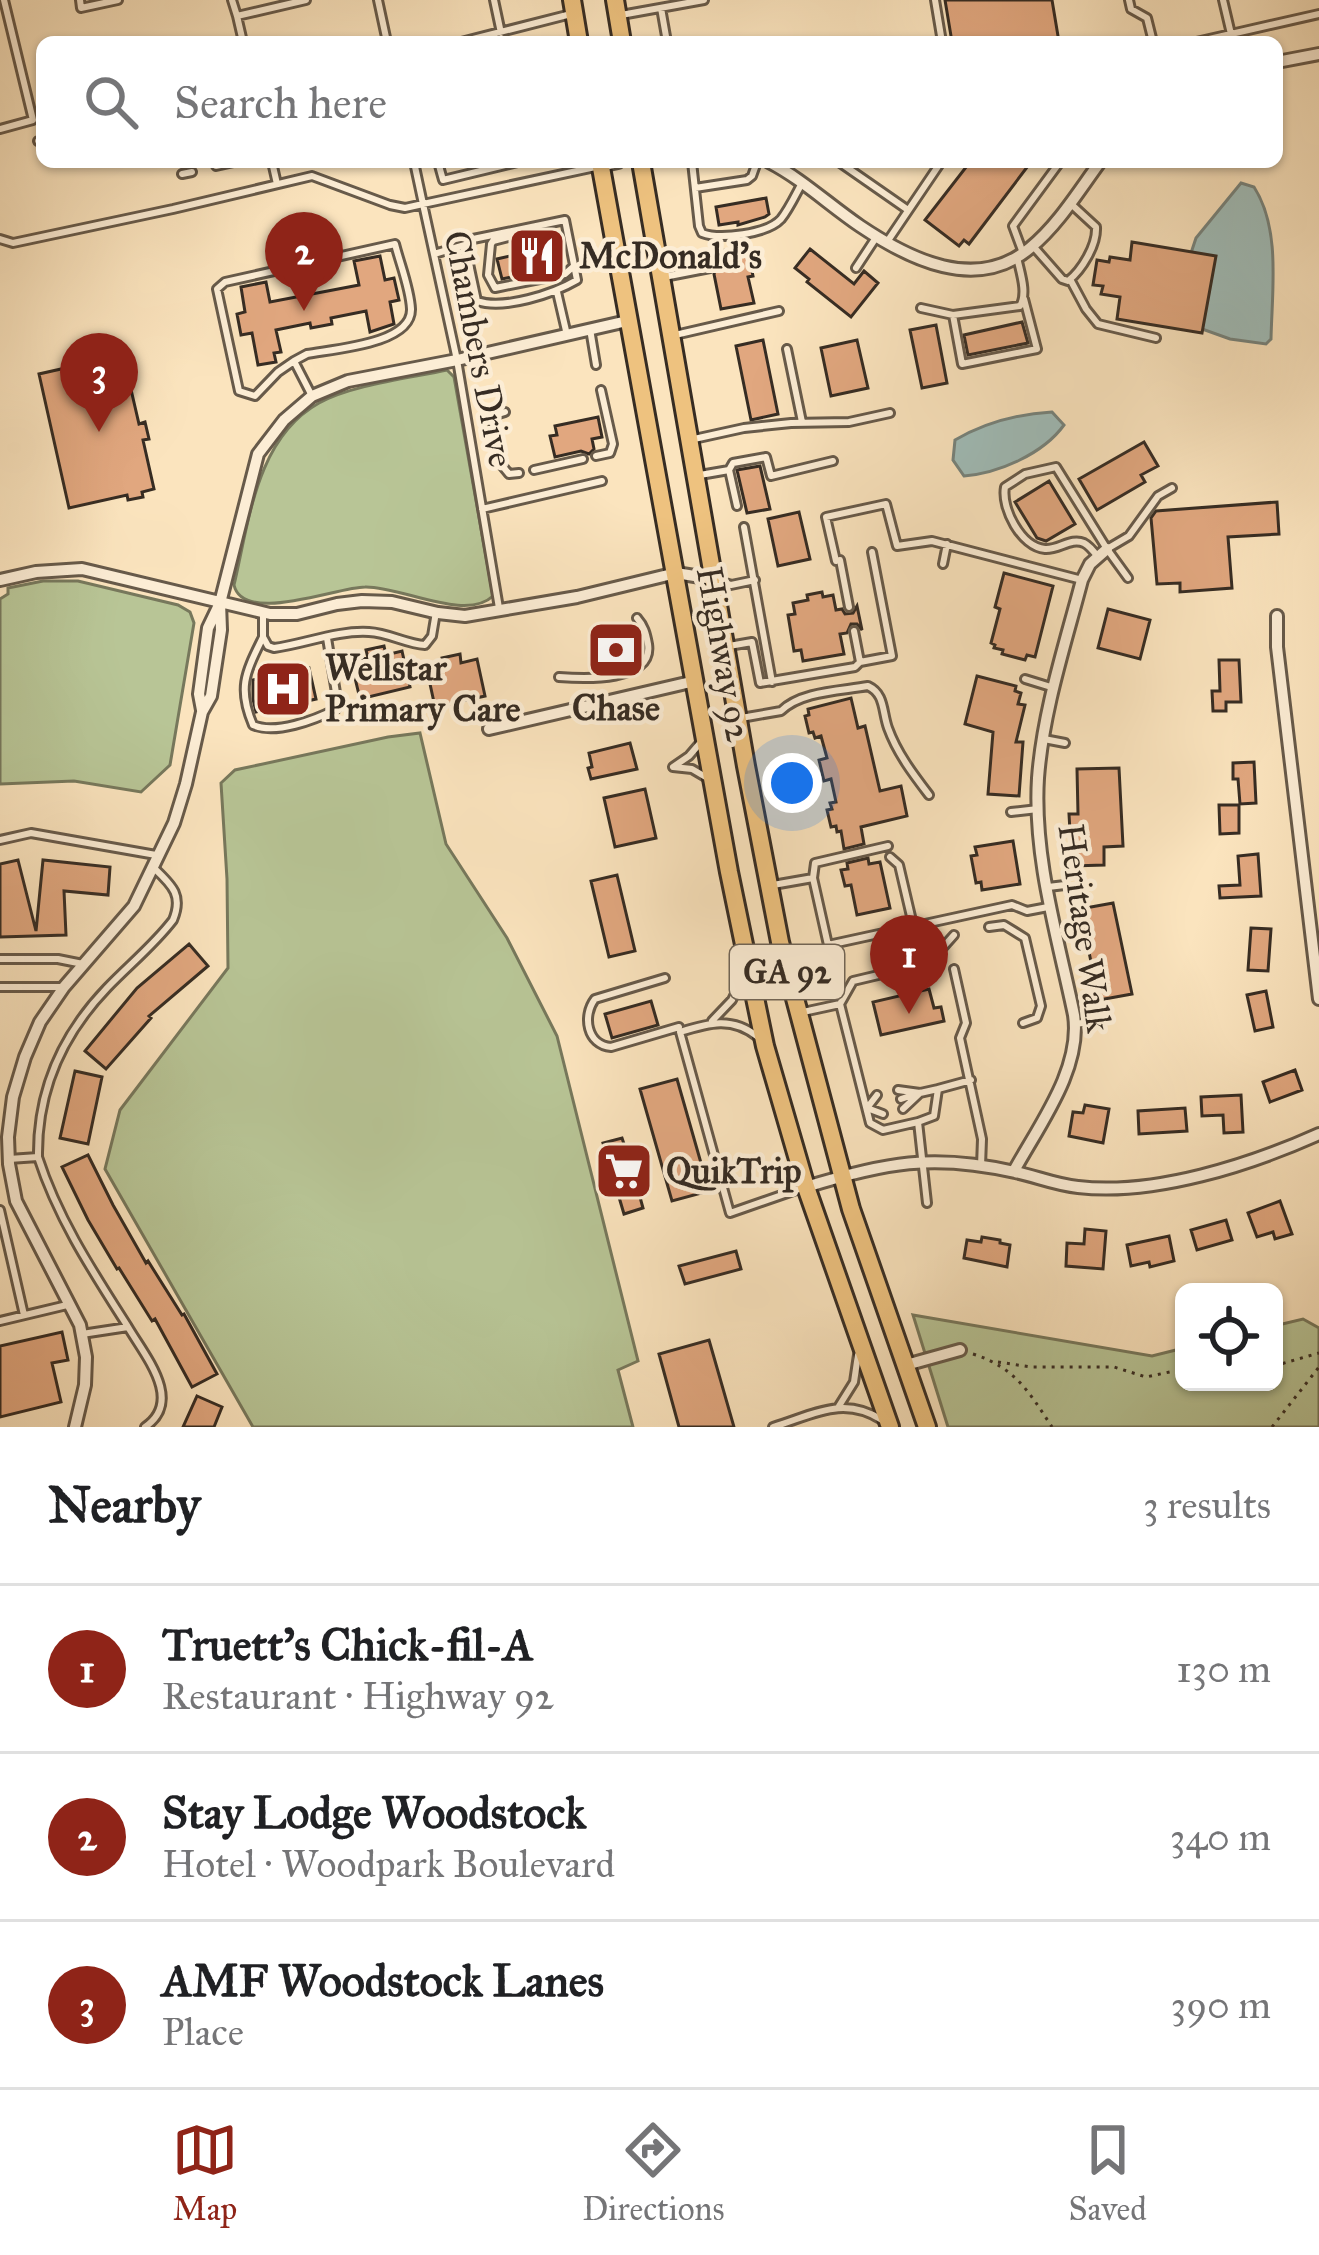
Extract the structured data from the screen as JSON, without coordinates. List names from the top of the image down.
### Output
{
  "streets": {
    "main road": ["Highway 92", "GA 92"],
    "street": ["Heritage Walk"],
    "lane": ["Chambers Drive"]
  },
  "places": {
    "restaurant": ["McDonald's"],
    "bank": ["Chase"],
    "hospital": ["Wellstar Primary Care"],
    "supermarket": ["QuikTrip"]
  },
  "page": {
    "search": "Search here",
    "pins": ["2", "3", "1"],
    "heading": ["Nearby", "3 results"],
    "list": [
      {
        "mark": "1",
        "name": "Truett's Chick-fil-A",
        "note": "Restaurant · Highway 92",
        "value": "130 m"
      },
      {
        "mark": "2",
        "name": "Stay Lodge Woodstock",
        "note": "Hotel · Woodpark Boulevard",
        "value": "340 m"
      },
      {
        "mark": "3",
        "name": "AMF Woodstock Lanes",
        "note": "Place",
        "value": "390 m"
      }
    ],
    "nav": ["Map", "Directions", "Saved"]
  }
}
